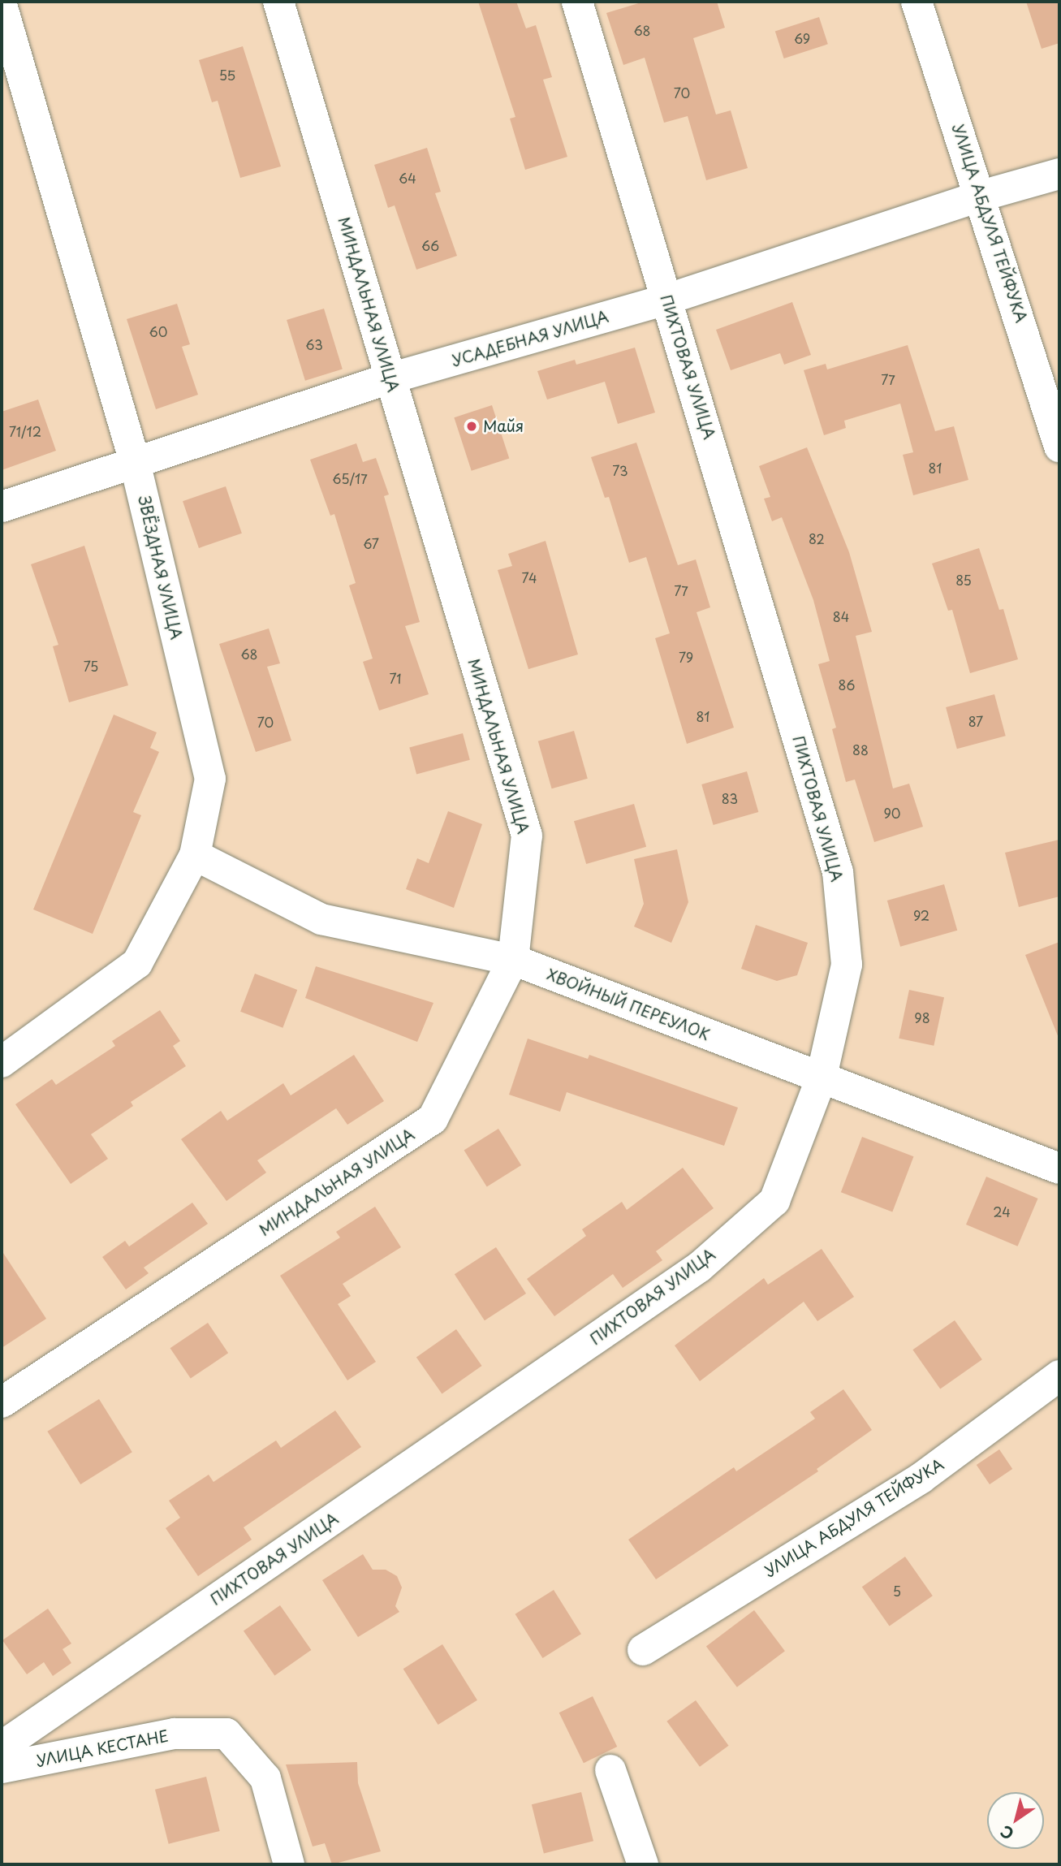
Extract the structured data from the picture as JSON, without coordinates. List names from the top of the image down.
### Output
{
  "streets": {
    "street": [
      "УЛИЦА АБДУЛЯ ТЕЙФУКА",
      "МИНДАЛЬНАЯ УЛИЦА",
      "УСАДЕБНАЯ УЛИЦА",
      "ПИХТОВАЯ УЛИЦА",
      "ЗВЁЗДНАЯ УЛИЦА",
      "ХВОЙНЫЙ ПЕРЕУЛОК",
      "УЛИЦА КЕСТАНЕ"
    ]
  },
  "crossings": [
    ["УЛИЦА АБДУЛЯ ТЕЙФУКА", "УСАДЕБНАЯ УЛИЦА"],
    ["МИНДАЛЬНАЯ УЛИЦА", "УСАДЕБНАЯ УЛИЦА"],
    ["МИНДАЛЬНАЯ УЛИЦА", "ХВОЙНЫЙ ПЕРЕУЛОК"],
    ["УСАДЕБНАЯ УЛИЦА", "ПИХТОВАЯ УЛИЦА"],
    ["УСАДЕБНАЯ УЛИЦА", "ЗВЁЗДНАЯ УЛИЦА"],
    ["ПИХТОВАЯ УЛИЦА", "ХВОЙНЫЙ ПЕРЕУЛОК"],
    ["ЗВЁЗДНАЯ УЛИЦА", "ХВОЙНЫЙ ПЕРЕУЛОК"]
  ],
  "places": ["Майя"],
  "house_numbers": [
    "68",
    "69",
    "55",
    "70",
    "64",
    "66",
    "60",
    "63",
    "77",
    "71/12",
    "81",
    "73",
    "65/17",
    "82",
    "67",
    "74",
    "85",
    "77",
    "84",
    "68",
    "79",
    "75",
    "71",
    "86",
    "81",
    "87",
    "70",
    "88",
    "83",
    "90",
    "92",
    "98",
    "24",
    "5"
  ],
  "north": "bottom left"
}
